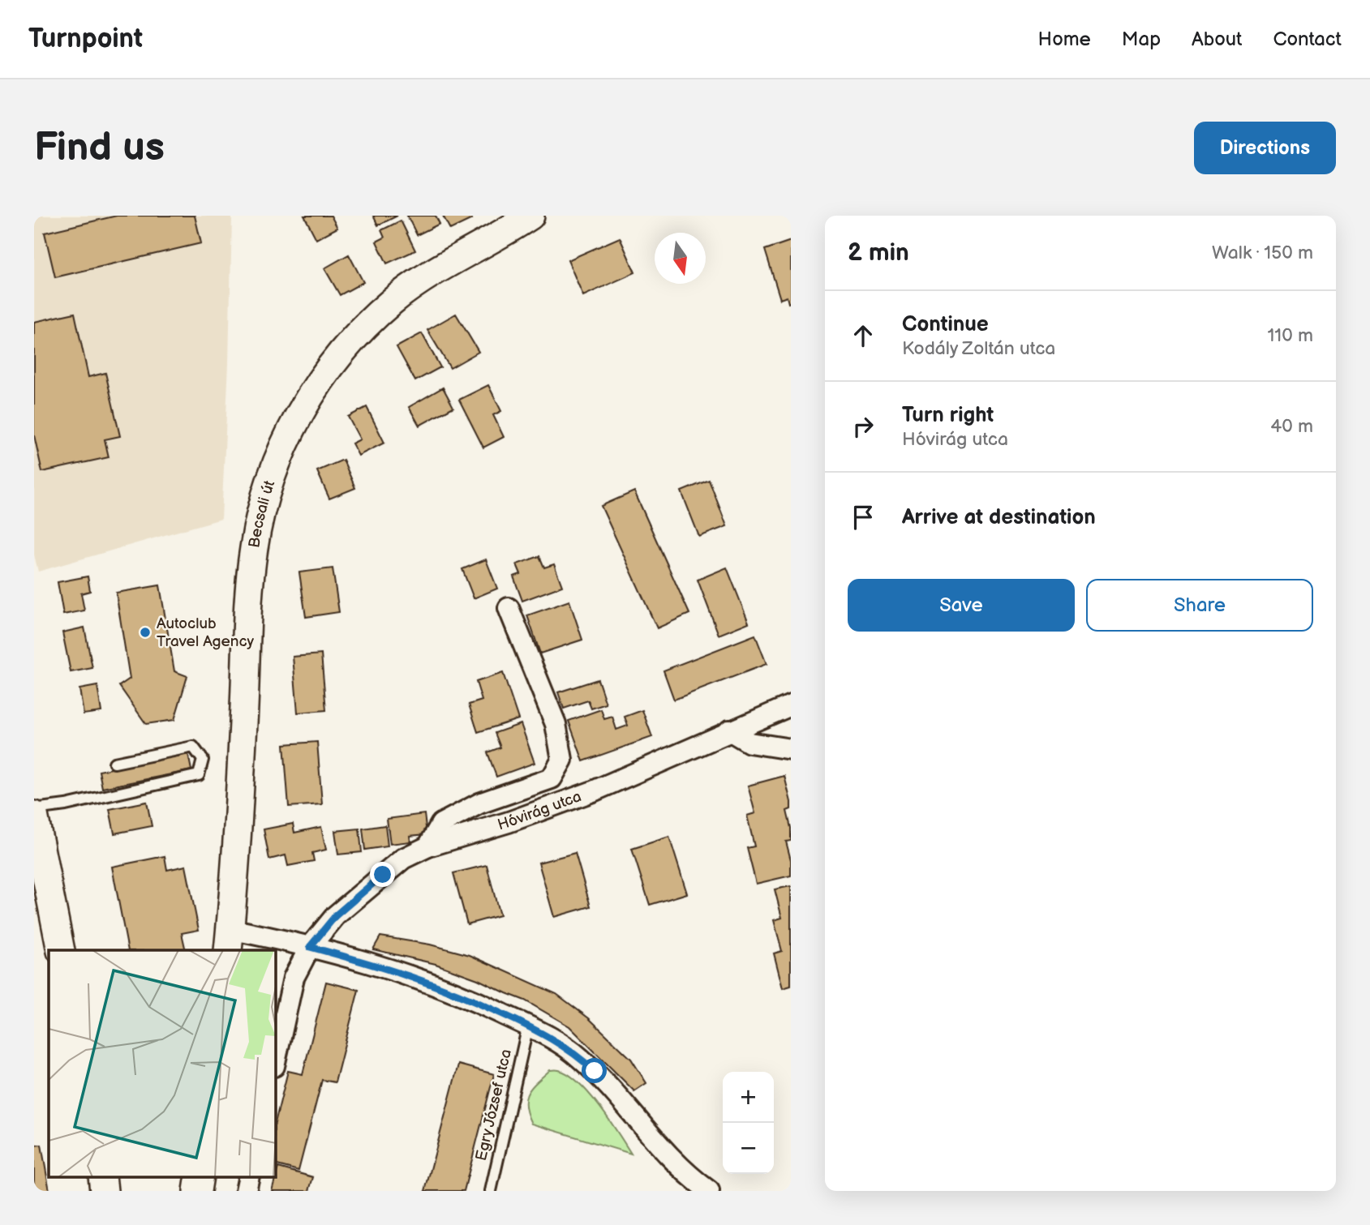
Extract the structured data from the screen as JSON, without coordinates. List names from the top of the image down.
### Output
{
  "streets": {
    "main road": ["Becsali út"],
    "street": ["Hóvirág utca"],
    "lane": ["Egry József utca"]
  },
  "places": ["Autoclub Travel Agency"],
  "north": "bottom",
  "page": {
    "header": "Turnpoint",
    "nav": [
      "Home",
      "Map",
      "About",
      "Contact"
    ],
    "buttons": [
      "Directions",
      ["Save", "Share"]
    ],
    "title": "Find us",
    "heading": ["2 min", "Walk · 150 m"],
    "list": [
      ["Continue", "Kodály Zoltán utca", "110 m"],
      ["Turn right", "Hóvirág utca", "40 m"],
      "Arrive at destination"
    ],
    "map_buttons": ["+", "−"]
  }
}
